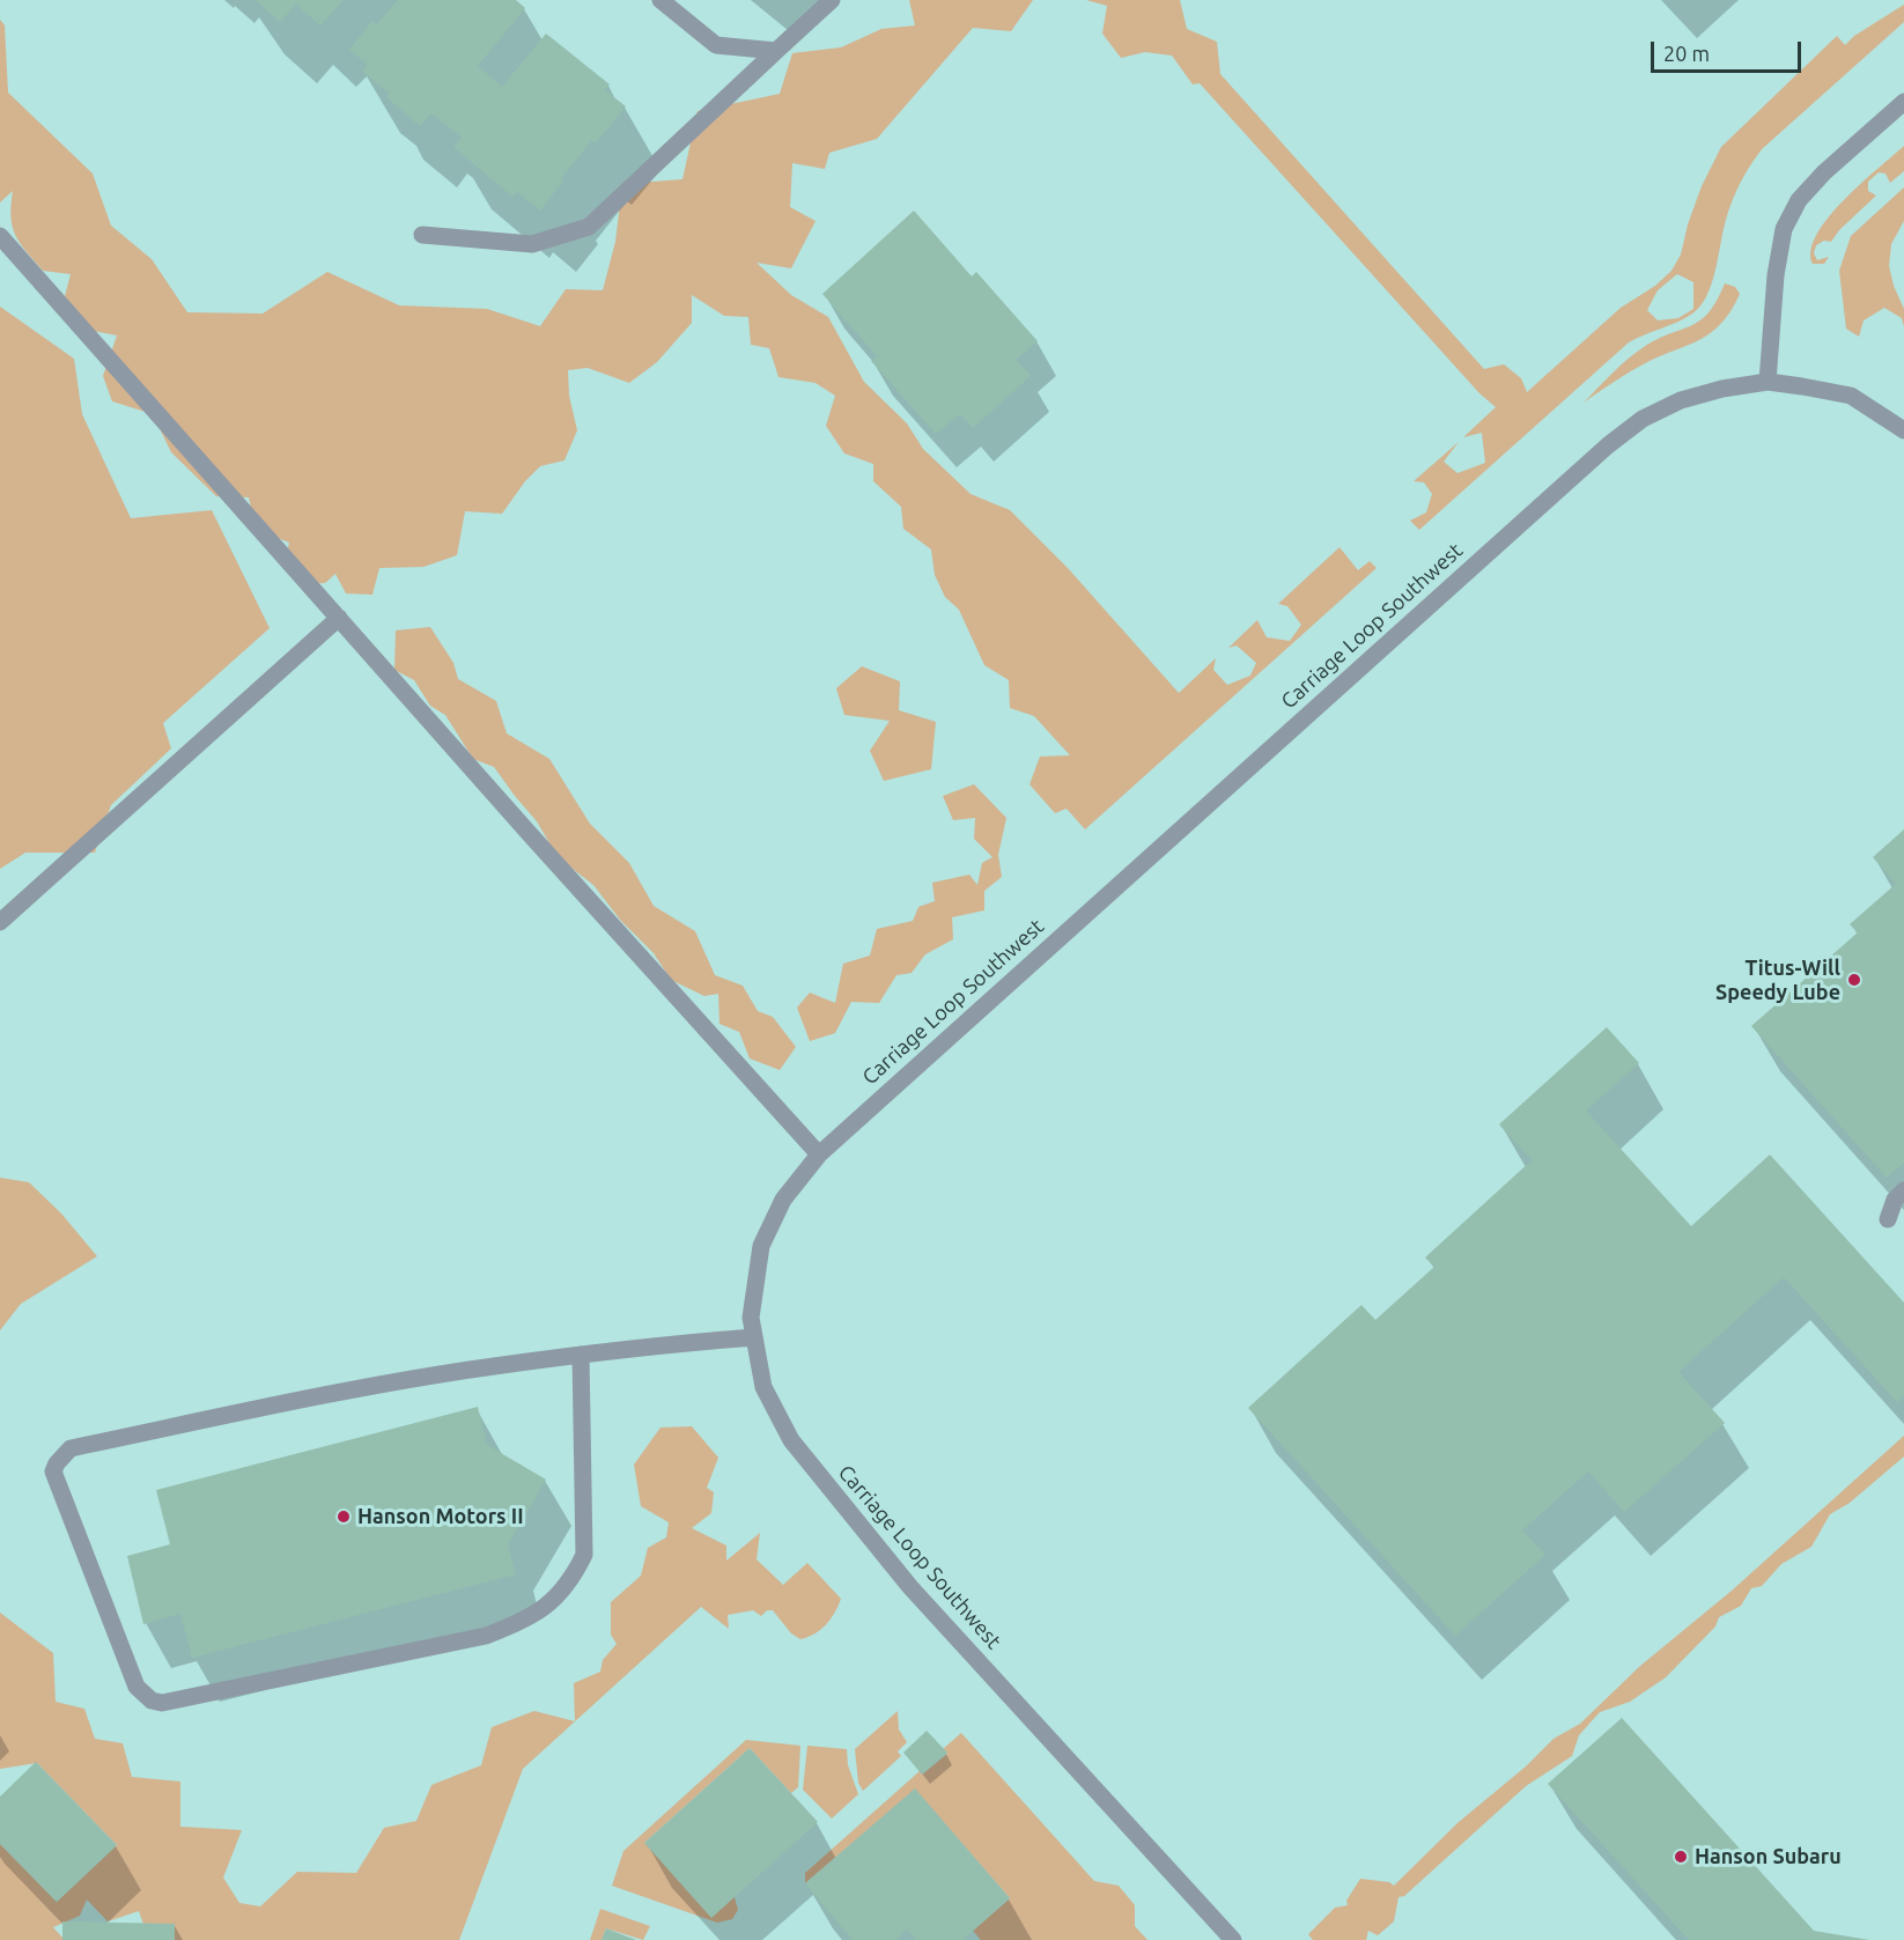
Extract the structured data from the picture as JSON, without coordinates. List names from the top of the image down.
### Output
{
  "streets": {
    "street": ["Carriage Loop Southwest"]
  },
  "places": ["Titus-Will Speedy Lube", "Hanson Motors II", "Hanson Subaru"],
  "scale_bar": "20 m"
}
